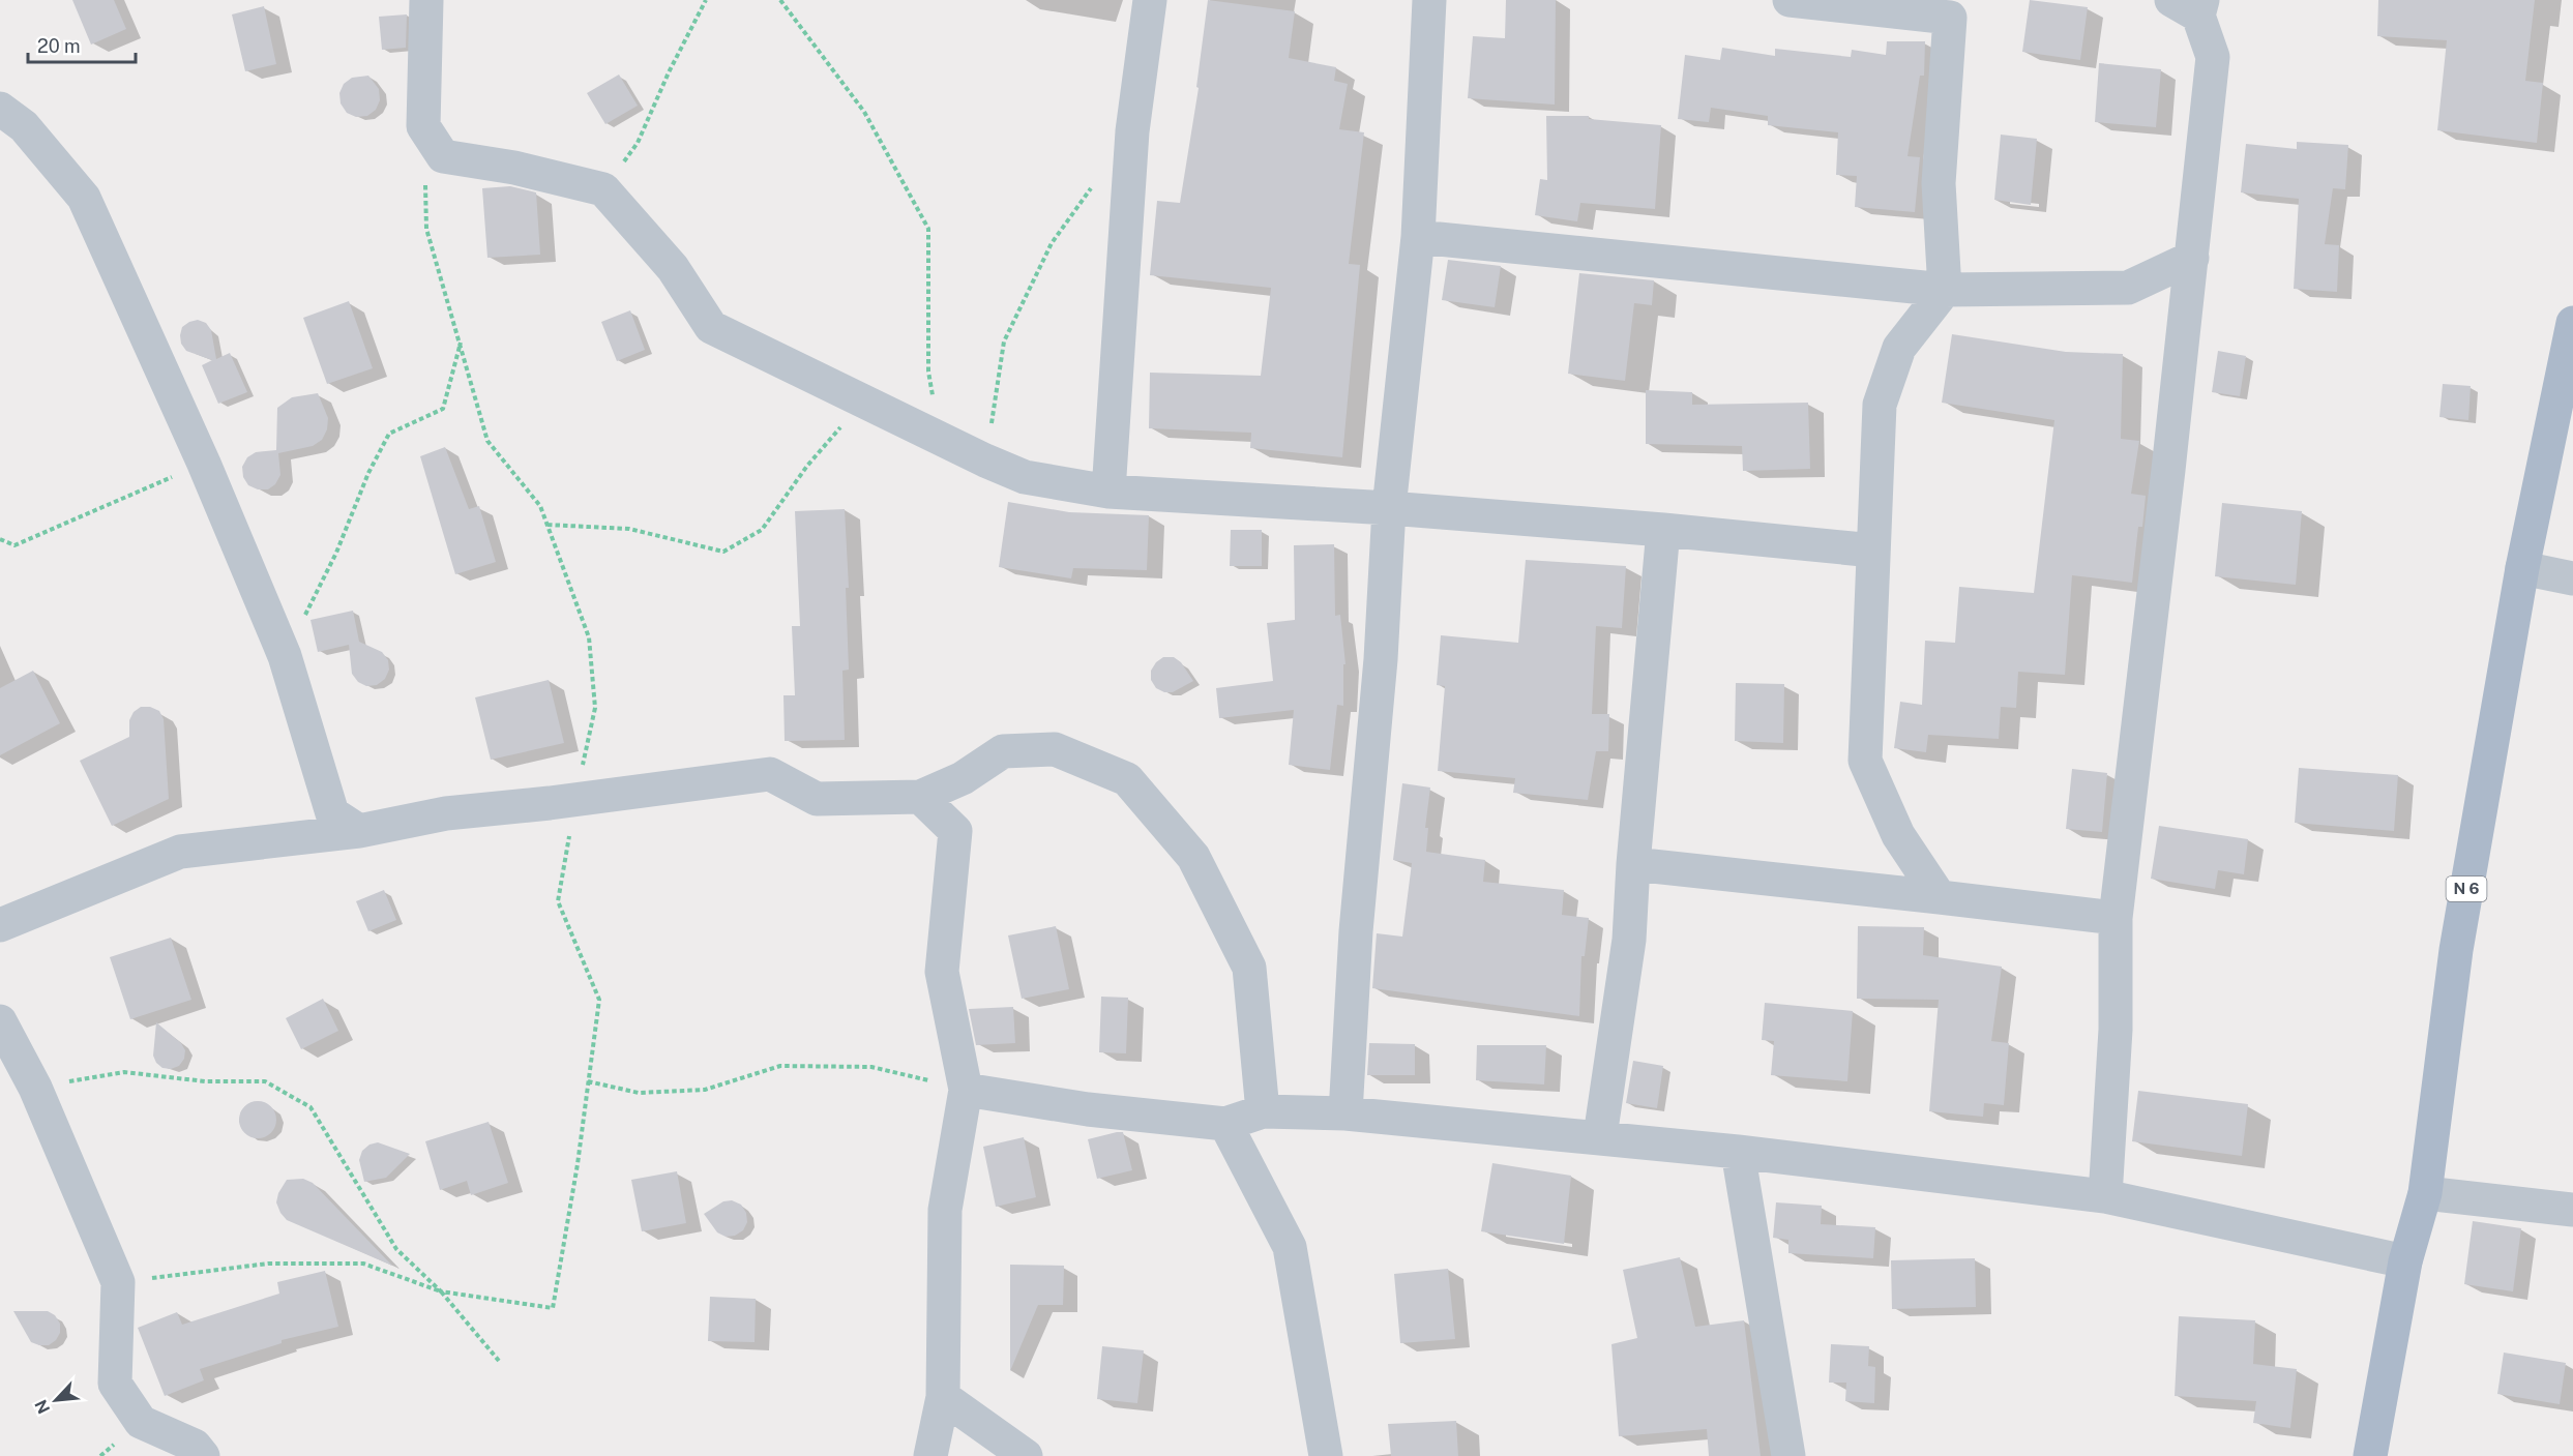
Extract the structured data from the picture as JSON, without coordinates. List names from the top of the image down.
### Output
{
  "streets": {
    "main road": ["N 6"]
  },
  "scale_bar": "20 m",
  "north": "bottom left"
}
